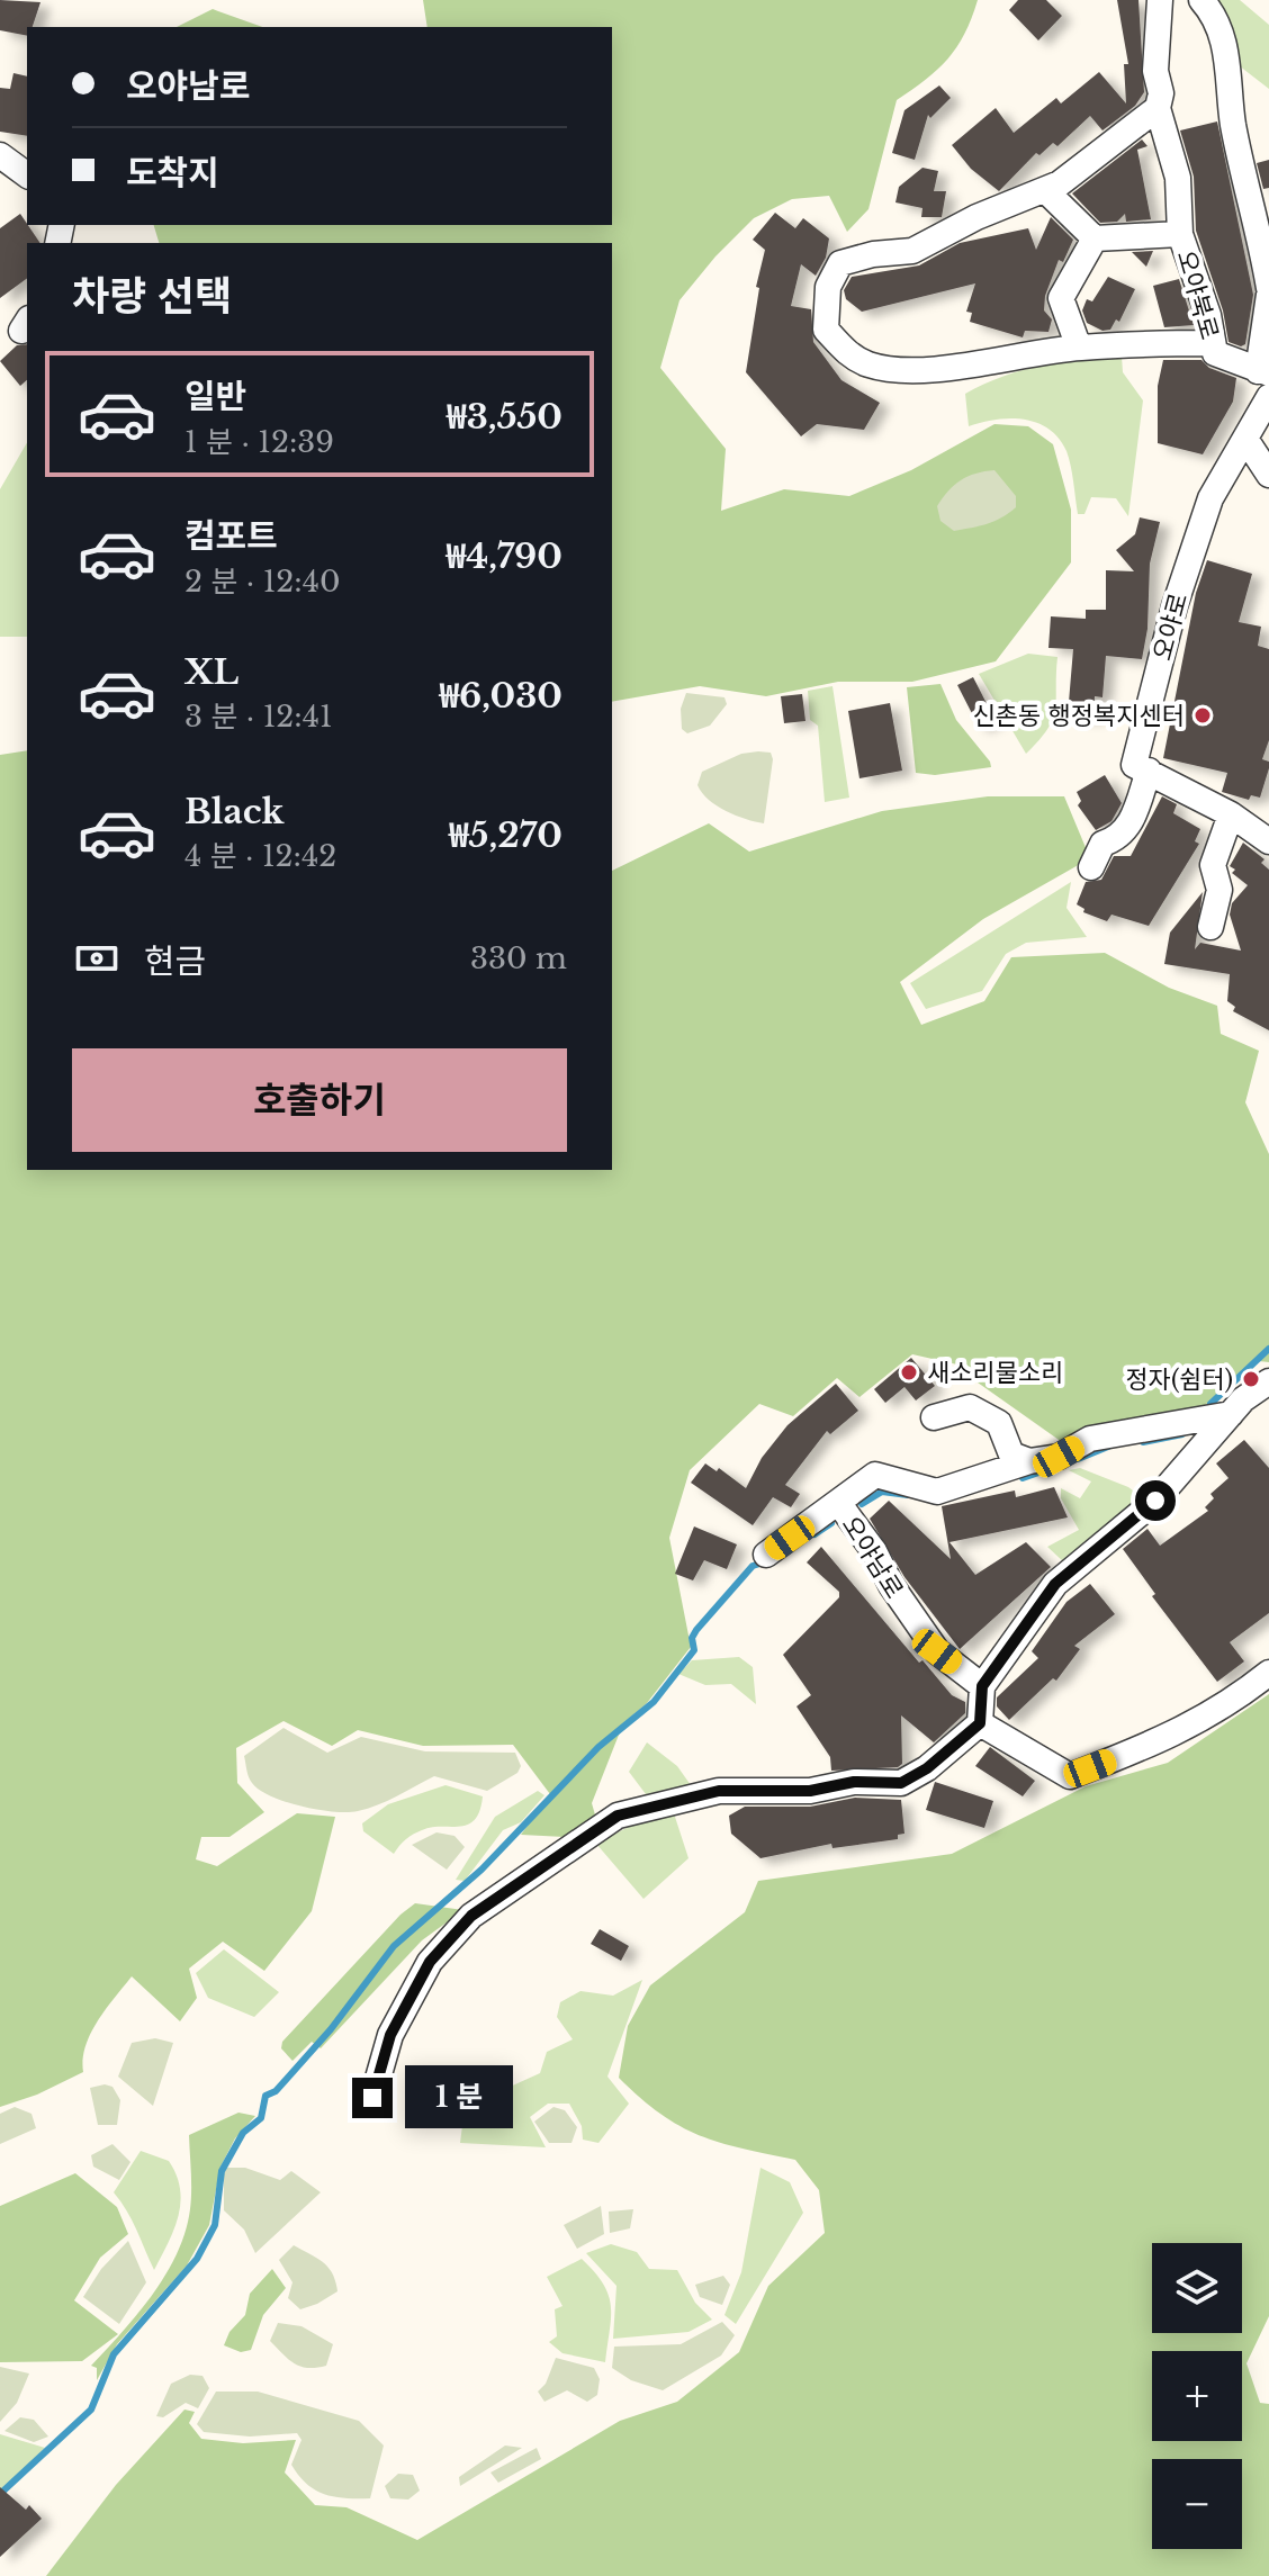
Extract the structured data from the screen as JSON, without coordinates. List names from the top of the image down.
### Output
{
  "streets": {
    "street": ["오야북로", "오야로", "오야남로"]
  },
  "places": ["신촌동 행정복지센터", "새소리물소리", "정자(쉼터)"],
  "page": {
    "banner": ["오야남로", "도착지"],
    "heading": "차량 선택",
    "list": [
      {
        "name": "일반",
        "note": "1 분 · 12:39",
        "value": "₩3,550"
      },
      {
        "name": "컴포트",
        "note": "2 분 · 12:40",
        "value": "₩4,790"
      },
      {
        "name": "XL",
        "note": "3 분 · 12:41",
        "value": "₩6,030"
      },
      {
        "name": "Black",
        "note": "4 분 · 12:42",
        "value": "₩5,270"
      }
    ],
    "pay": ["현금", "330 m"],
    "buttons": "호출하기",
    "bubble": "1 분",
    "map_buttons": ["+", "−"]
  }
}
